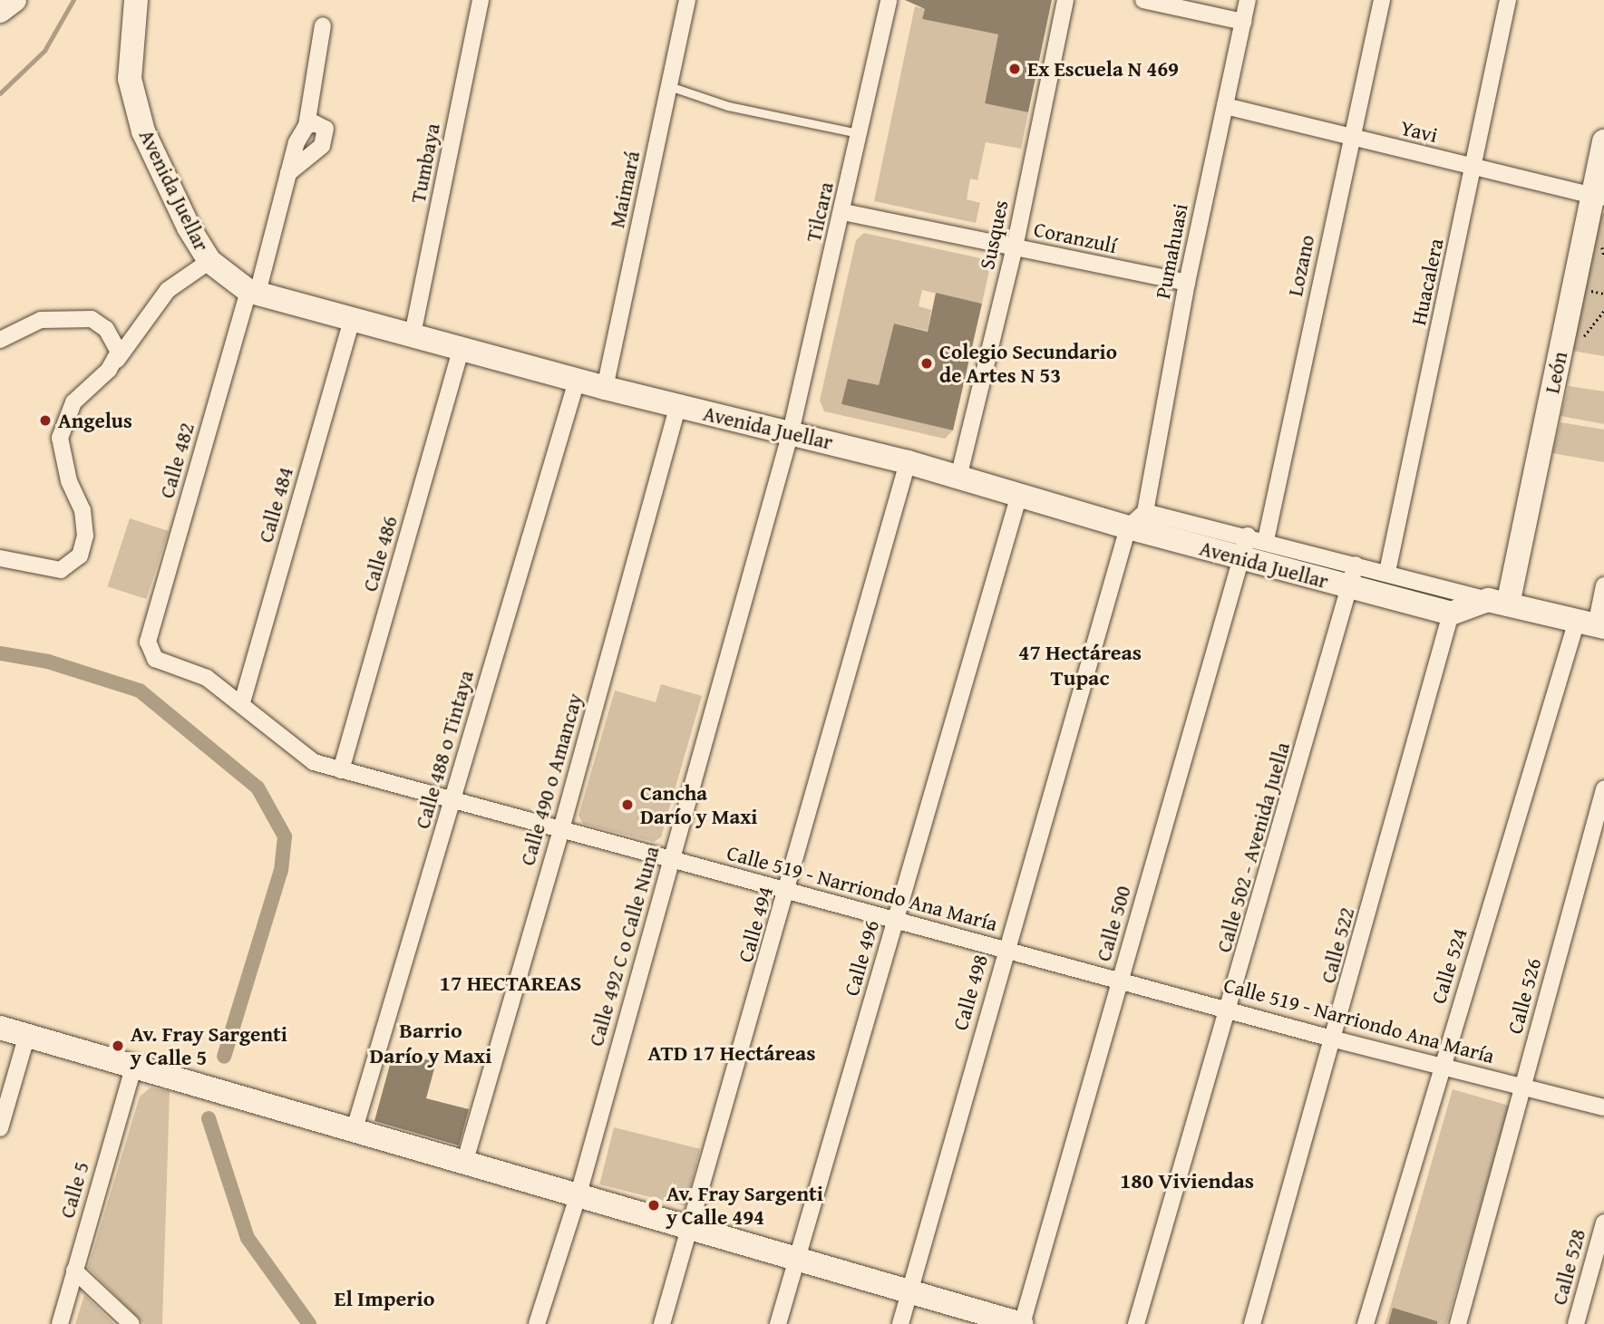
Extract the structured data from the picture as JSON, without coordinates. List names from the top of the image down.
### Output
{
  "streets": {
    "street": [
      "Yavi",
      "Tumbaya",
      "Maimará",
      "Avenida Juellar",
      "Tilcara",
      "Susques",
      "Coranzulí",
      "Pumahuasi",
      "Lozano",
      "Huacalera",
      "León",
      "Calle 482",
      "Calle 484",
      "Calle 486",
      "Calle 488 o Tintaya",
      "Calle 490 o Amancay",
      "Calle 502 - Avenida Juella",
      "Calle 519 - Narriondo Ana María",
      "Calle 500",
      "Calle 494",
      "Calle 522",
      "Calle 492 C o Calle Nuna",
      "Calle 496",
      "Calle 524",
      "Calle 498",
      "Calle 526",
      "Calle 5",
      "Calle 528"
    ]
  },
  "crossings": [
    ["Yavi", "Pumahuasi"],
    ["Yavi", "Lozano"],
    ["Yavi", "Huacalera"],
    ["Yavi", "León"],
    ["Tumbaya", "Avenida Juellar"],
    ["Maimará", "Avenida Juellar"],
    ["Avenida Juellar", "Tilcara"],
    ["Avenida Juellar", "Susques"],
    ["Avenida Juellar", "Pumahuasi"],
    ["Avenida Juellar", "Calle 482"],
    ["Avenida Juellar", "Calle 484"],
    ["Avenida Juellar", "Calle 486"],
    ["Avenida Juellar", "Calle 488 o Tintaya"],
    ["Avenida Juellar", "Calle 490 o Amancay"],
    ["Avenida Juellar", "Calle 502 - Avenida Juella"],
    ["Avenida Juellar", "Calle 500"],
    ["Avenida Juellar", "Calle 494"],
    ["Avenida Juellar", "Calle 522"],
    ["Avenida Juellar", "Calle 492 C o Calle Nuna"],
    ["Avenida Juellar", "Calle 496"],
    ["Avenida Juellar", "Calle 498"],
    ["Tilcara", "Coranzulí"],
    ["Tilcara", "Calle 492 C o Calle Nuna"],
    ["Susques", "Coranzulí"],
    ["Coranzulí", "Pumahuasi"],
    ["Pumahuasi", "Calle 498"],
    ["Calle 482", "Calle 519 - Narriondo Ana María"],
    ["Calle 484", "Calle 519 - Narriondo Ana María"],
    ["Calle 486", "Calle 519 - Narriondo Ana María"],
    ["Calle 488 o Tintaya", "Calle 519 - Narriondo Ana María"],
    ["Calle 490 o Amancay", "Calle 519 - Narriondo Ana María"],
    ["Calle 502 - Avenida Juella", "Calle 519 - Narriondo Ana María"],
    ["Calle 519 - Narriondo Ana María", "Calle 500"],
    ["Calle 519 - Narriondo Ana María", "Calle 494"],
    ["Calle 519 - Narriondo Ana María", "Calle 522"],
    ["Calle 519 - Narriondo Ana María", "Calle 492 C o Calle Nuna"],
    ["Calle 519 - Narriondo Ana María", "Calle 496"],
    ["Calle 519 - Narriondo Ana María", "Calle 524"],
    ["Calle 519 - Narriondo Ana María", "Calle 498"],
    ["Calle 519 - Narriondo Ana María", "Calle 526"]
  ],
  "districts": [
    "47 Hectáreas Tupac",
    "17 HECTAREAS",
    "Barrio Darío y Maxi",
    "ATD 17 Hectáreas",
    "180 Viviendas",
    "El Imperio"
  ],
  "places": [
    "Ex Escuela N 469",
    "Colegio Secundario de Artes N 53",
    "Angelus",
    "Cancha Darío y Maxi",
    "Av. Fray Sargenti y Calle 5",
    "Av. Fray Sargenti y Calle 494"
  ]
}
